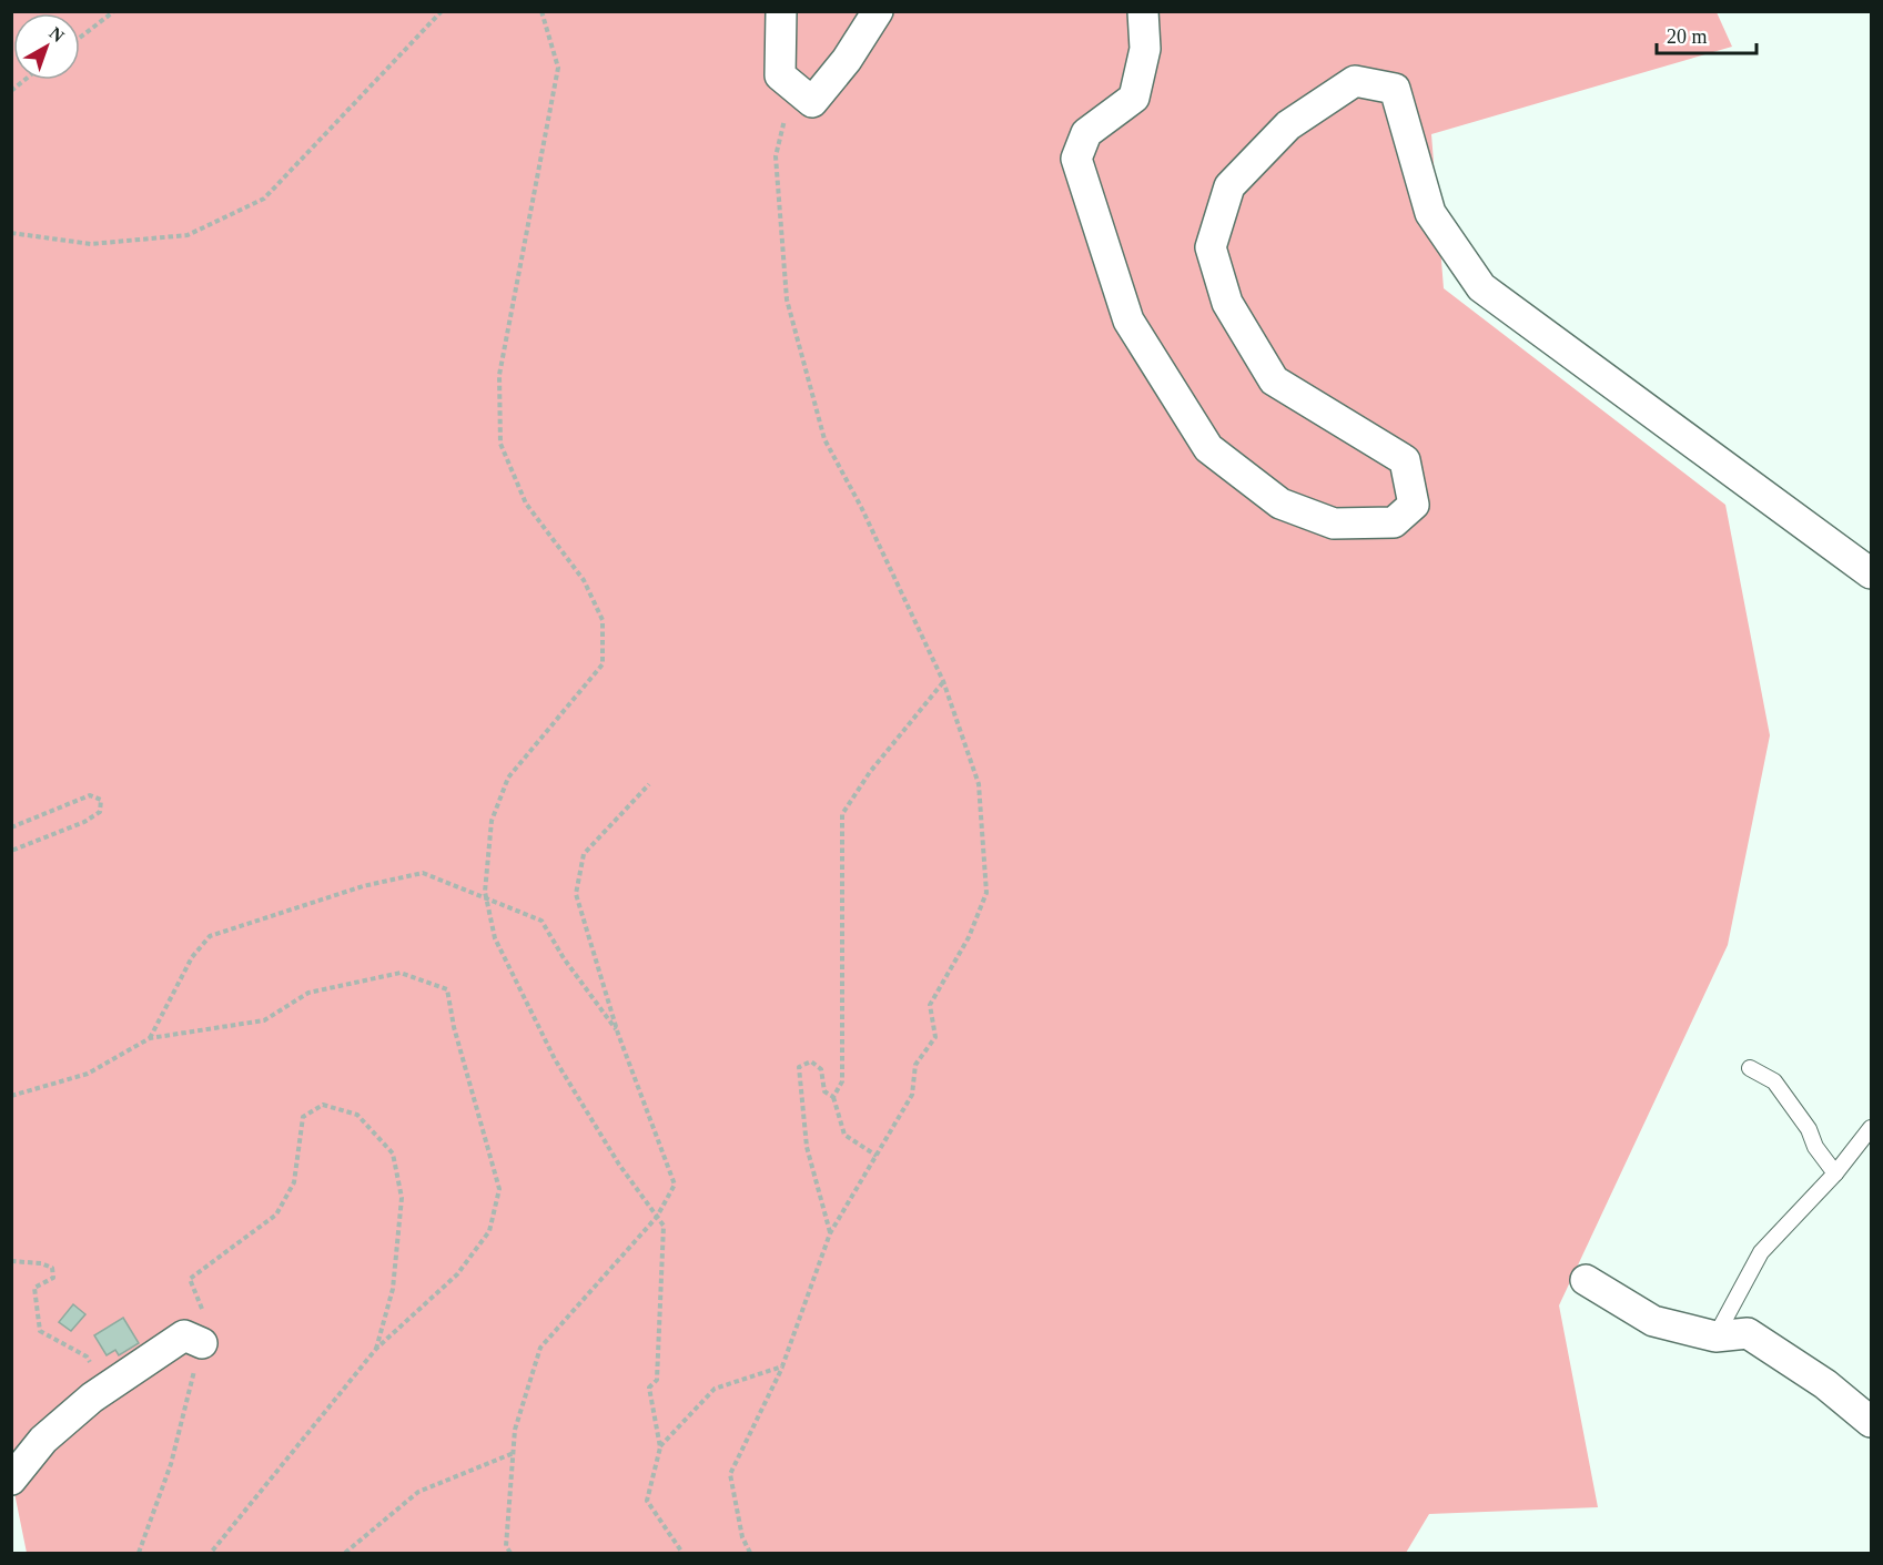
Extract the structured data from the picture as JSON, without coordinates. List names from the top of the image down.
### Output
{
  "scale_bar": "20 m",
  "north": "top right"
}
